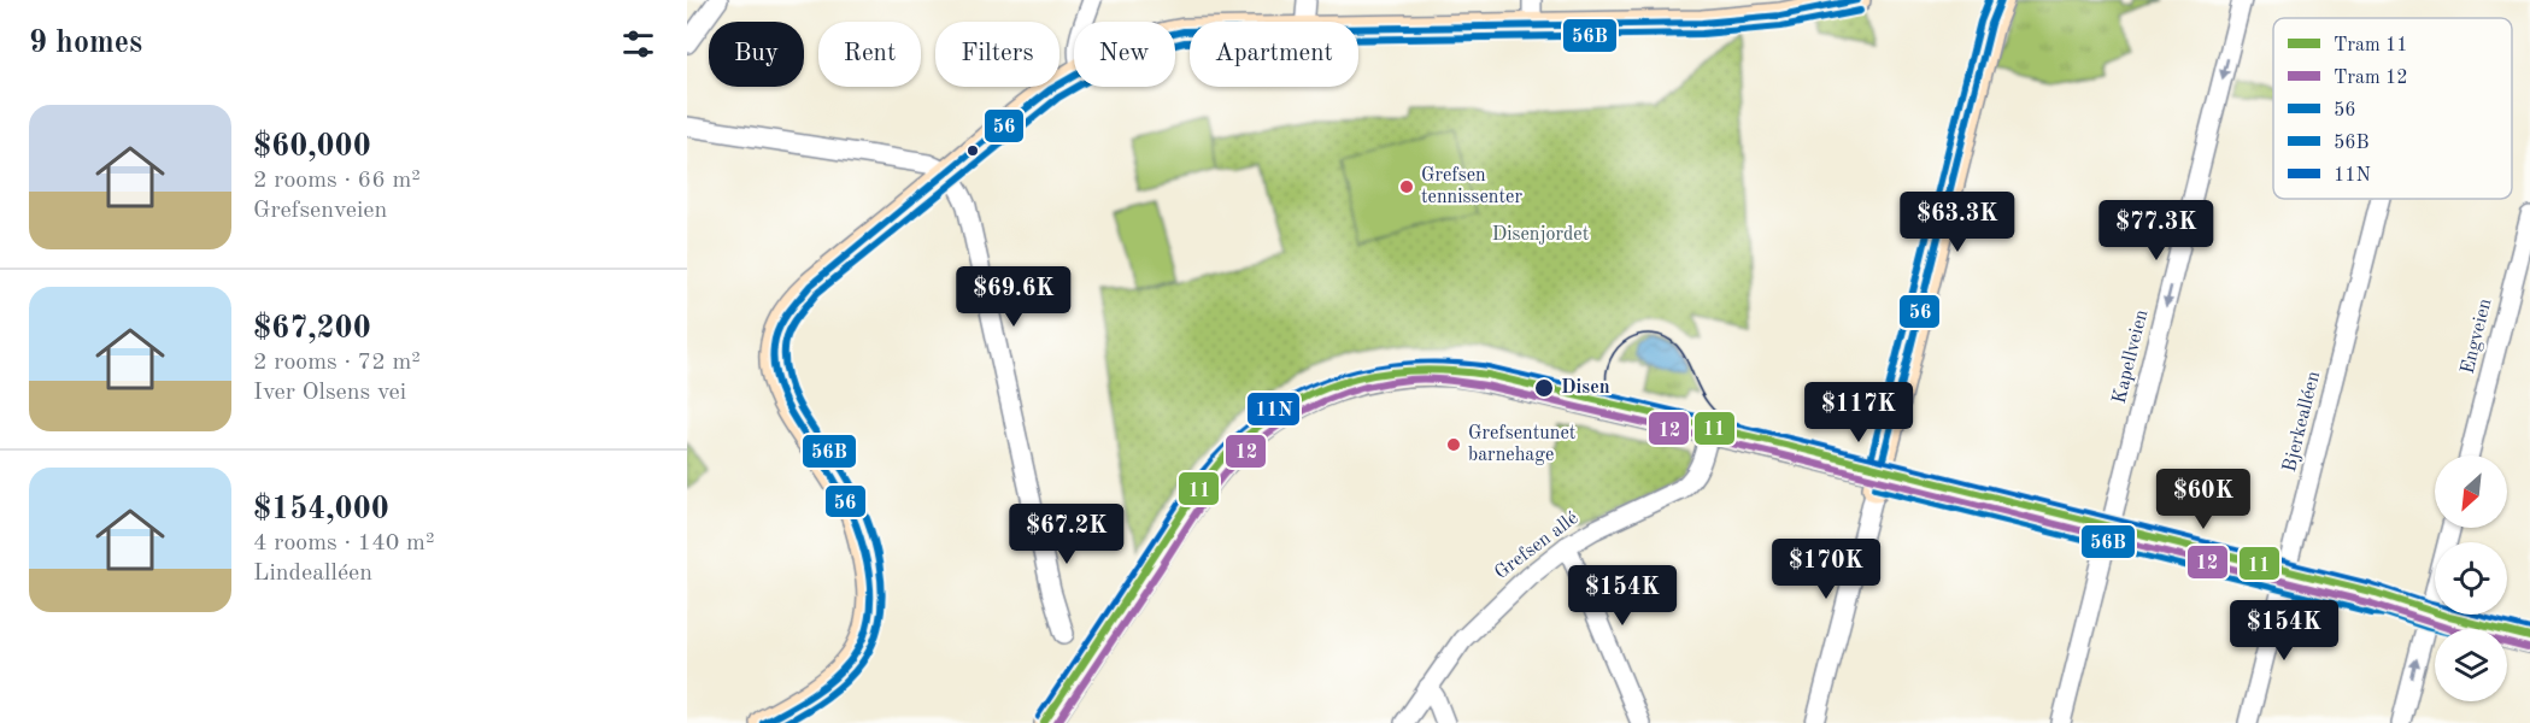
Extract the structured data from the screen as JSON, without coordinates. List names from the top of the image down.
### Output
{
  "streets": {
    "street": [
      "Engveien",
      "Kapellveien",
      "Bjerkealléen",
      "Grefsen allé"
    ]
  },
  "one_way": ["Kapellveien"],
  "parks": ["Disenjordet"],
  "places": ["Grefsen tennissenter", "Disen", "Grefsentunet barnehage"],
  "lines": [
    "transit line 56",
    "transit line 56B",
    "transit line 11N",
    "tram line 11",
    "tram line 12"
  ],
  "legend": [
    "Tram 11",
    "Tram 12",
    "56",
    "56B",
    "11N"
  ],
  "north": "bottom left",
  "page": {
    "heading": "9 homes",
    "chip": [
      "Buy",
      "Rent",
      "Filters",
      "New",
      "Apartment"
    ],
    "list": [
      {
        "name": "$60,000",
        "note": "2 rooms · 66 m² · Grefsenveien"
      },
      {
        "name": "$67,200",
        "note": "2 rooms · 72 m² · Iver Olsens vei"
      },
      {
        "name": "$154,000",
        "note": "4 rooms · 140 m² · Lindealléen"
      }
    ],
    "price": [
      "$63.3K",
      "$77.3K",
      "$69.6K",
      "$117K",
      "$60K",
      "$67.2K",
      "$170K",
      "$154K",
      "$154K"
    ]
  }
}
